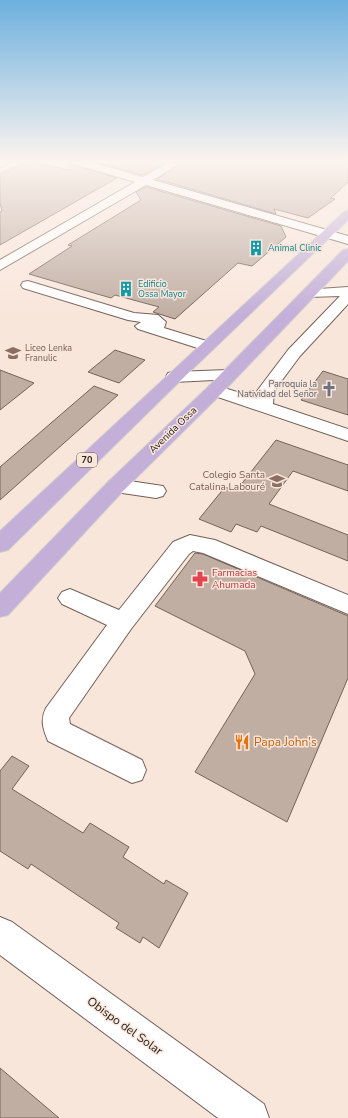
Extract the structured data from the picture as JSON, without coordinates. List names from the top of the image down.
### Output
{
  "streets": {
    "main road": ["Avenida Ossa", "70"],
    "street": ["Obispo del Solar"]
  },
  "places": {
    "building": ["Animal Clinic", "Edificio Ossa Mayor"],
    "school or university": ["Liceo Lenka Franulic", "Colegio Santa Catalina Labouré"],
    "church": ["Parroquia la Natividad del Señor"],
    "pharmacy": ["Farmacias Ahumada"],
    "restaurant": ["Papa John's"]
  }
}
